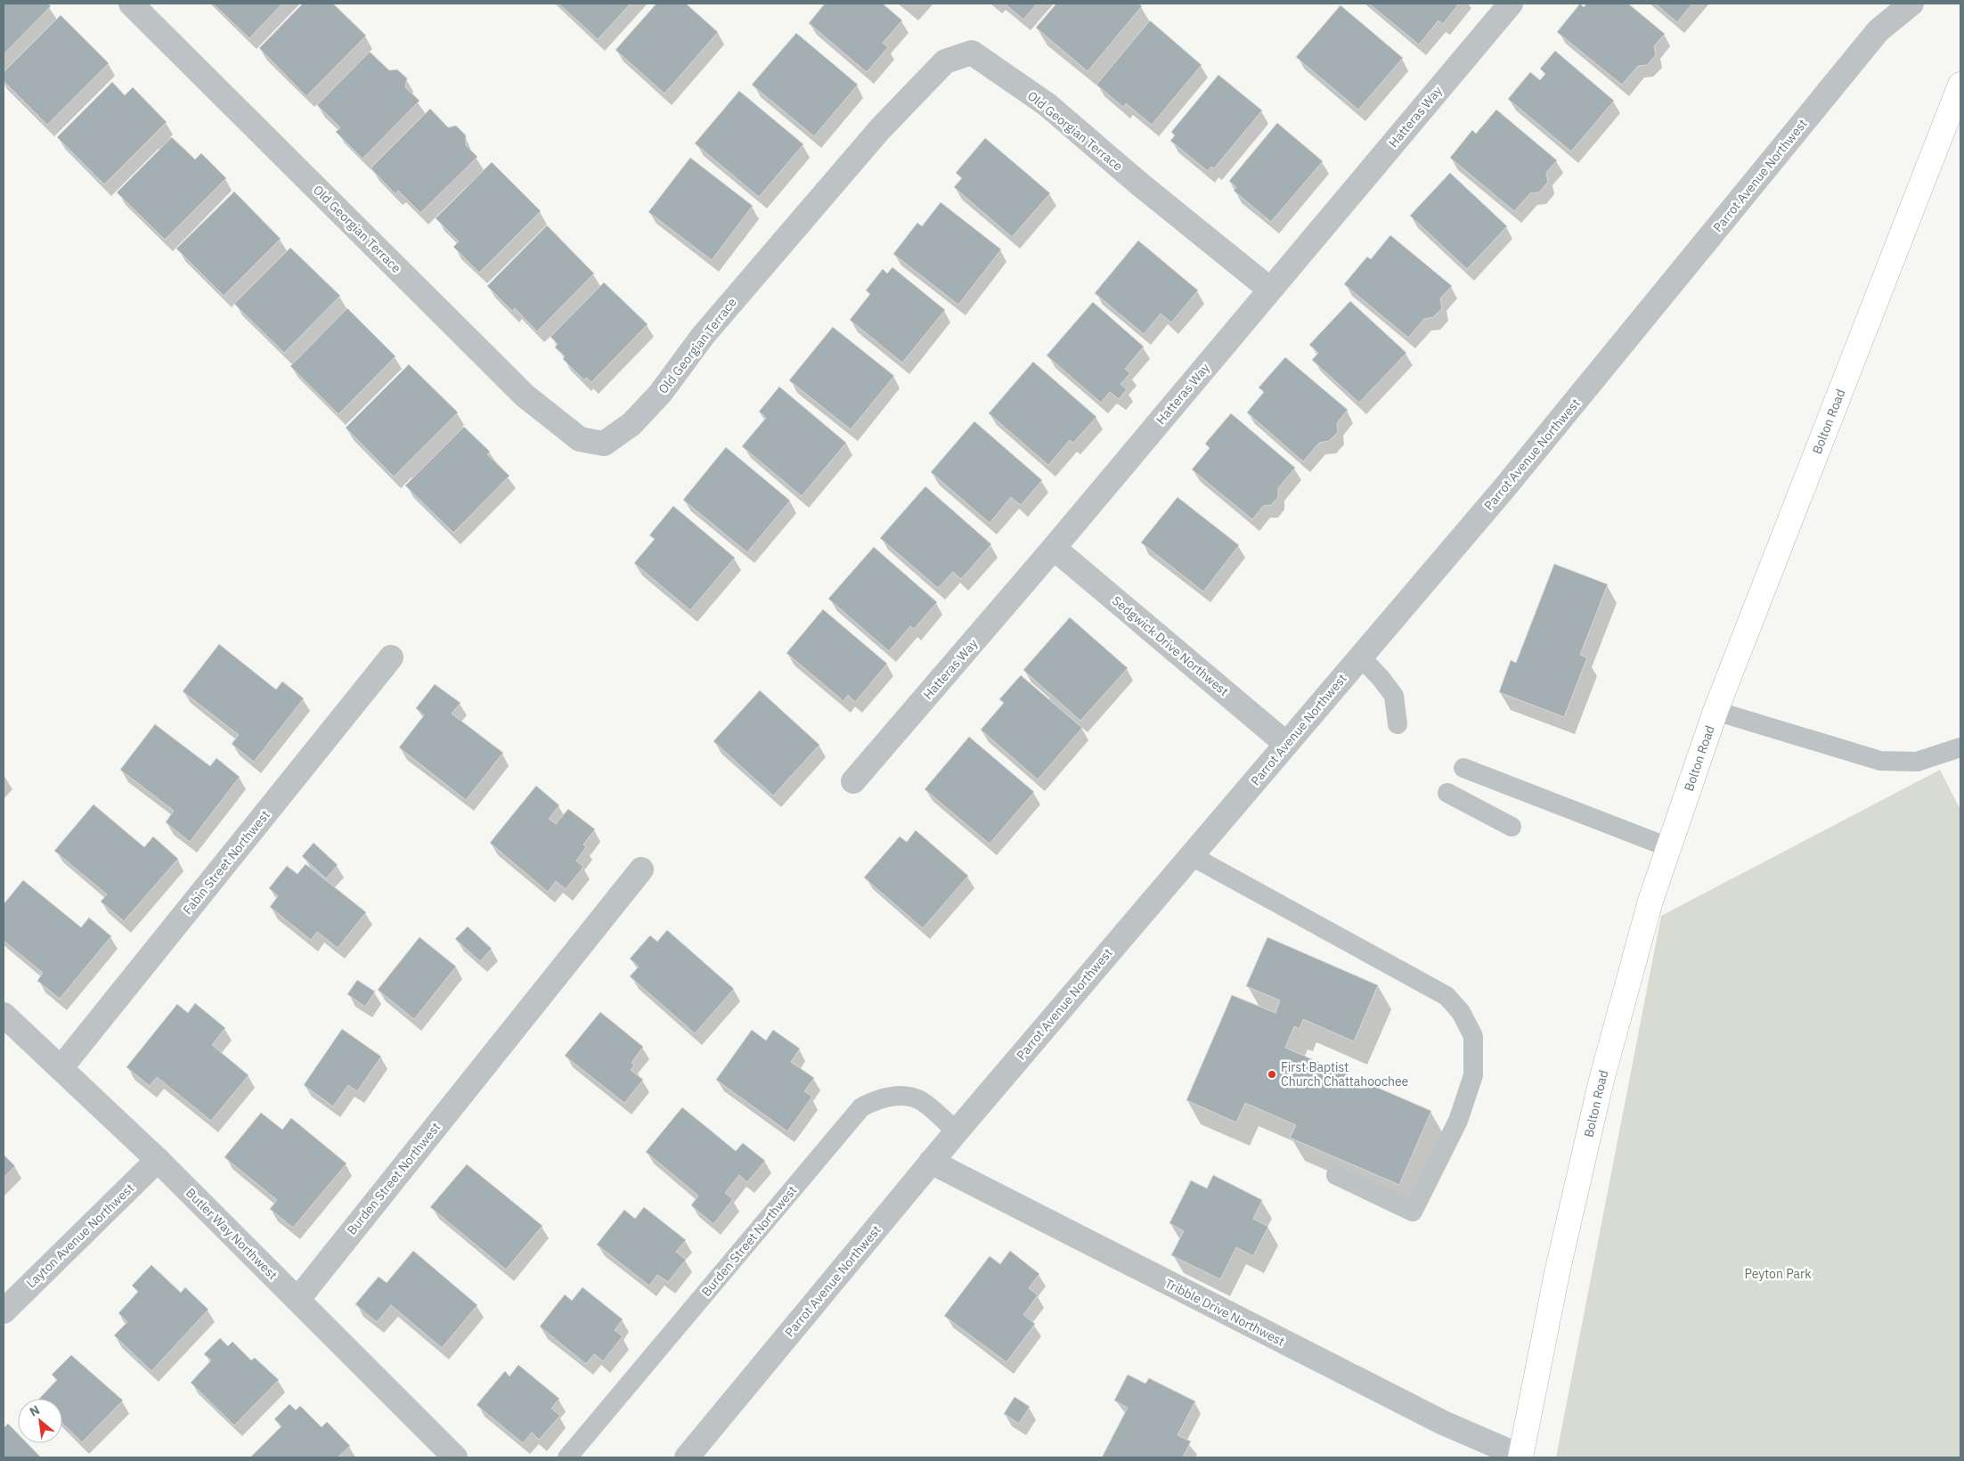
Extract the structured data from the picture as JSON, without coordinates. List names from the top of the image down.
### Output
{
  "streets": {
    "main road": ["Bolton Road"],
    "street": [
      "Hatteras Way",
      "Old Georgian Terrace",
      "Parrot Avenue Northwest",
      "Sedgwick Drive Northwest",
      "Fabin Street Northwest",
      "Burden Street Northwest",
      "Butler Way Northwest",
      "Layton Avenue Northwest",
      "Tribble Drive Northwest"
    ]
  },
  "crossings": [
    ["Hatteras Way", "Old Georgian Terrace"],
    ["Hatteras Way", "Sedgwick Drive Northwest"],
    ["Parrot Avenue Northwest", "Sedgwick Drive Northwest"],
    ["Parrot Avenue Northwest", "Burden Street Northwest"],
    ["Parrot Avenue Northwest", "Tribble Drive Northwest"],
    ["Bolton Road", "Tribble Drive Northwest"],
    ["Fabin Street Northwest", "Butler Way Northwest"],
    ["Burden Street Northwest", "Butler Way Northwest"],
    ["Butler Way Northwest", "Layton Avenue Northwest"]
  ],
  "parks": ["Peyton Park"],
  "places": ["First Baptist Church Chattahoochee"],
  "north": "top left"
}
